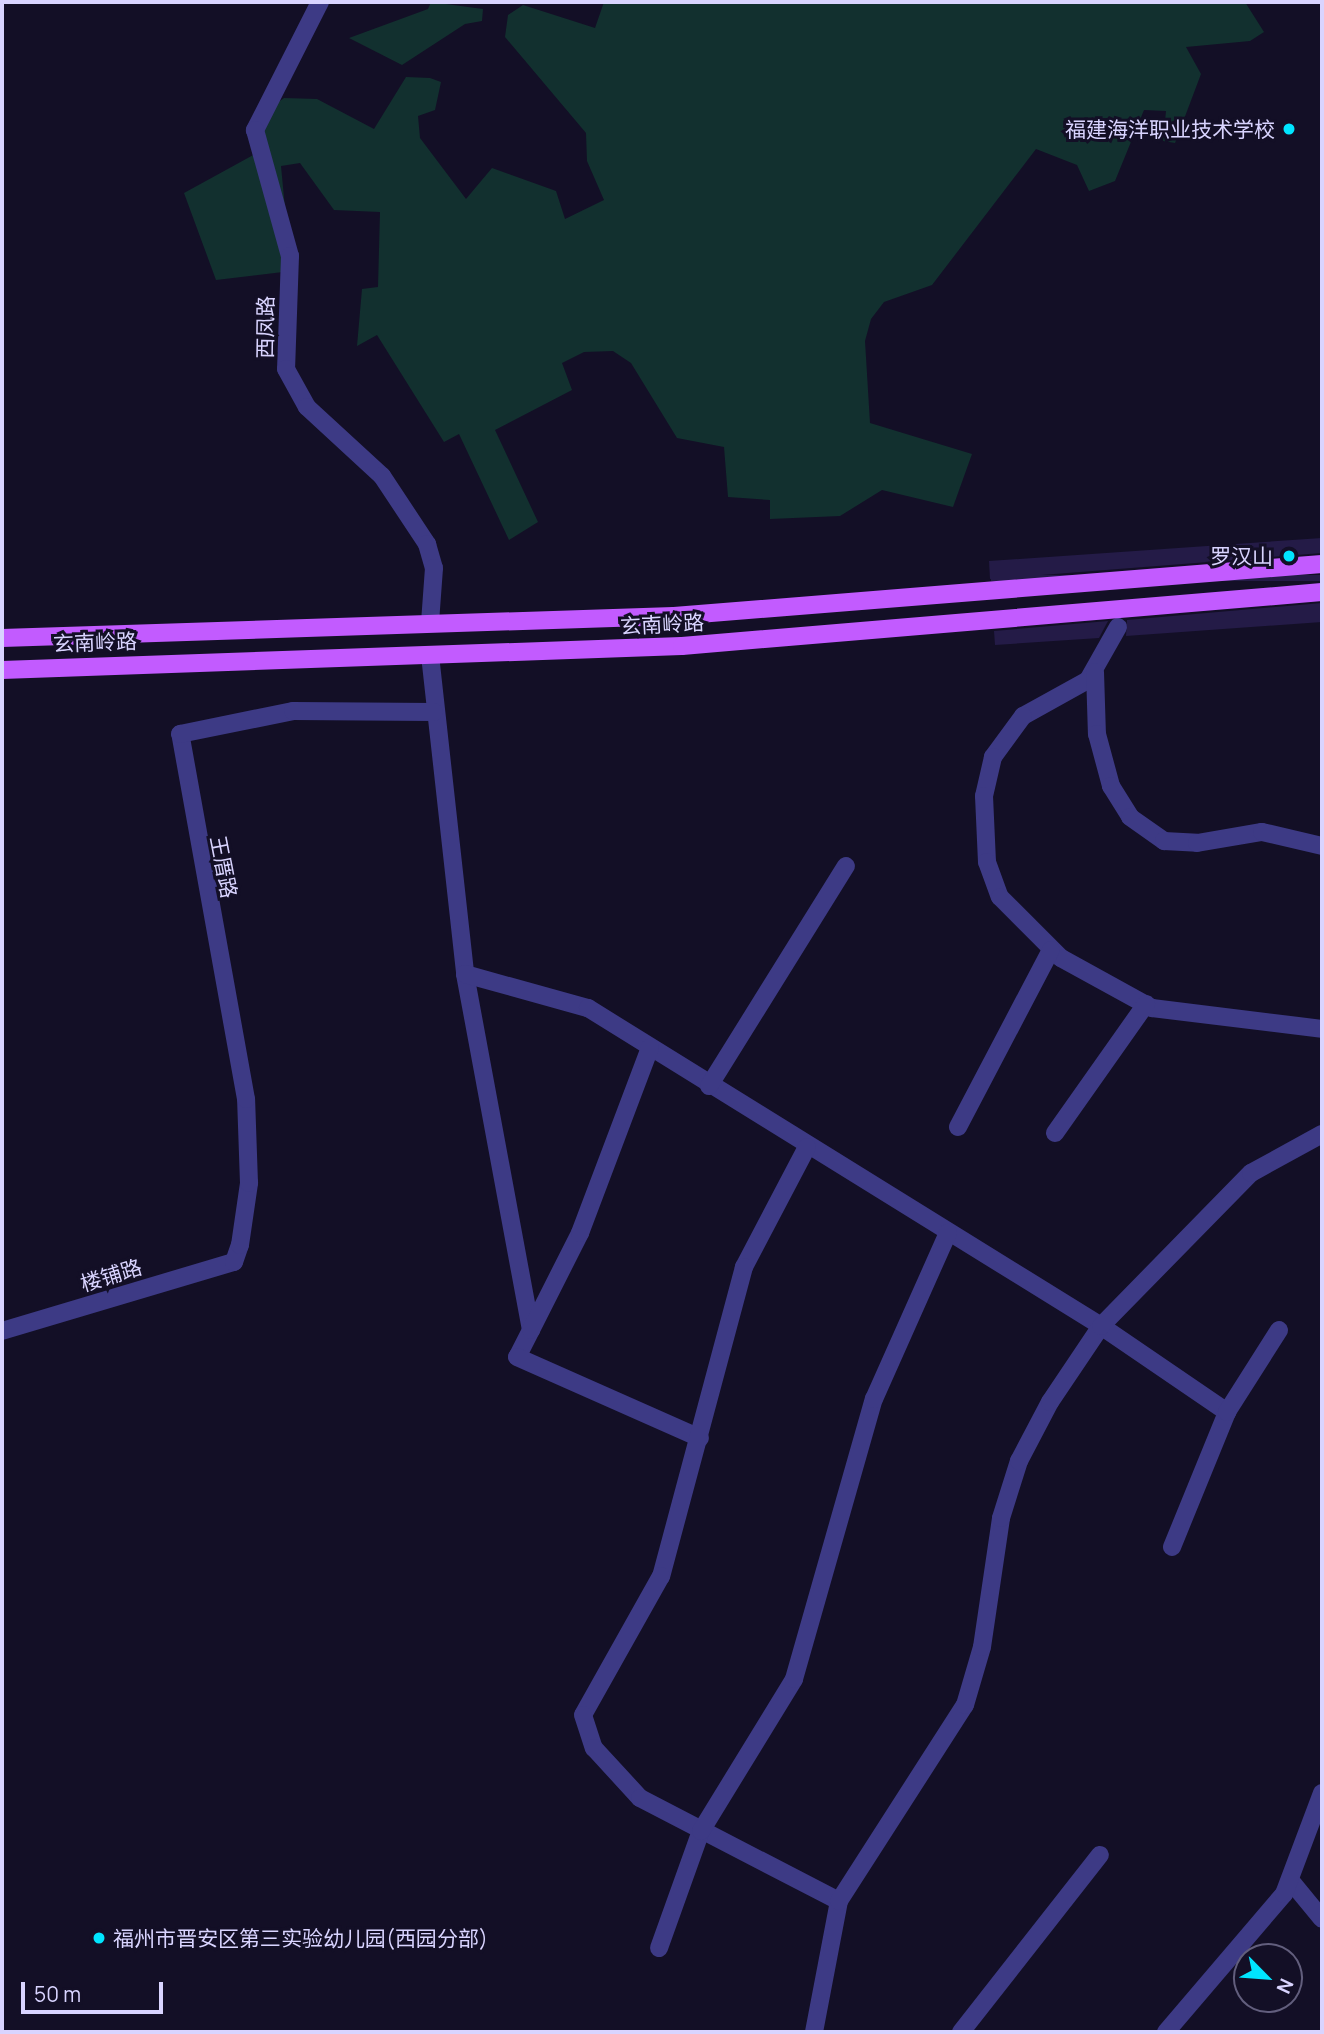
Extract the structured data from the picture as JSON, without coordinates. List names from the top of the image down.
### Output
{
  "streets": {
    "main road": ["玄南岭路"],
    "street": ["西凤路", "王厝路", "楼铺路"]
  },
  "crossings": [
    ["西凤路", "玄南岭路"],
    ["王厝路", "楼铺路"]
  ],
  "places": ["福建海洋职业技术学校", "罗汉山", "福州市晋安区第三实验幼儿园(西园分部)"],
  "scale_bar": "50 m",
  "north": "bottom right"
}
